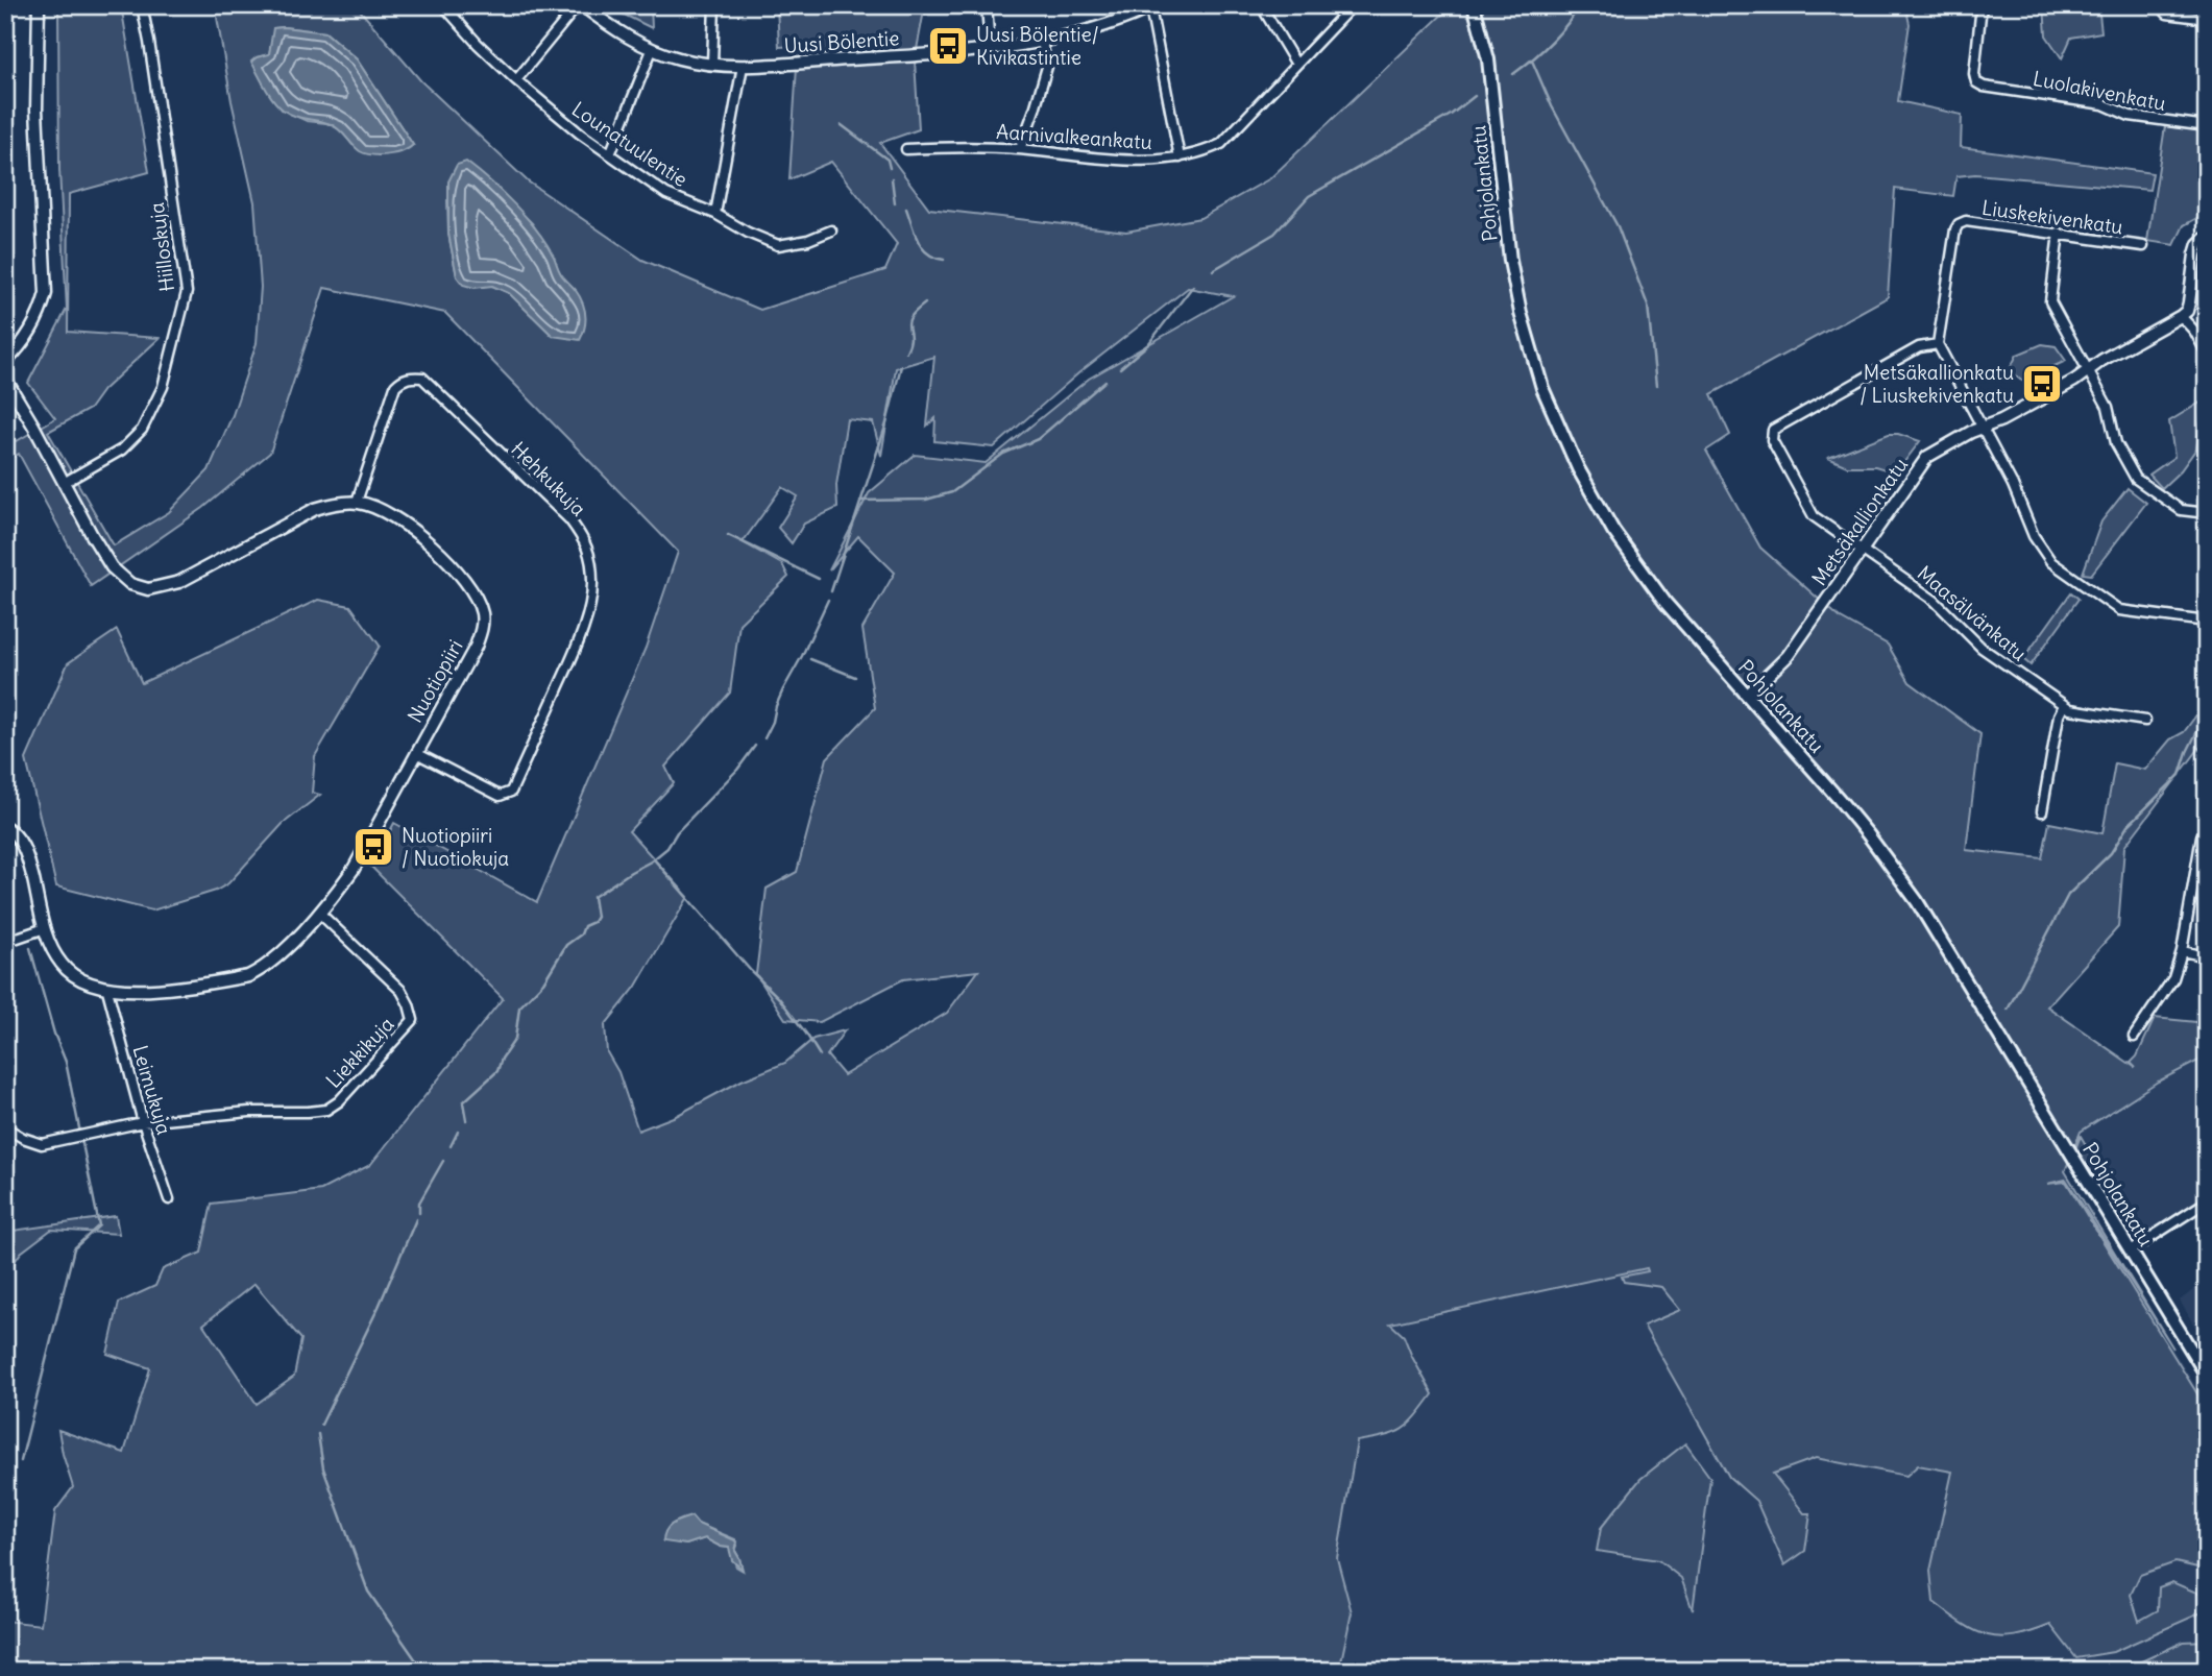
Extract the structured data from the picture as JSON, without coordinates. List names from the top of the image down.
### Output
{
  "streets": {
    "main road": ["Pohjolankatu"],
    "street": [
      "Uusi Bölentie",
      "Luolakivenkatu",
      "Aarnivalkeankatu",
      "Lounatuulentie",
      "Liuskekivenkatu",
      "Hiilloskuja",
      "Hehkukuja",
      "Metsäkallionkatu",
      "Maasälvänkatu",
      "Nuotiopiiri",
      "Liekkikuja",
      "Leimukuja"
    ]
  },
  "crossings": [
    ["Pohjolankatu", "Metsäkallionkatu"],
    ["Liuskekivenkatu", "Maasälvänkatu"],
    ["Hiilloskuja", "Nuotiopiiri"],
    ["Hehkukuja", "Nuotiopiiri"],
    ["Metsäkallionkatu", "Maasälvänkatu"],
    ["Nuotiopiiri", "Liekkikuja"],
    ["Nuotiopiiri", "Leimukuja"],
    ["Liekkikuja", "Leimukuja"]
  ],
  "places": {
    "bus stop": ["Uusi Bölentie/ Kivikastintie", "Metsäkallionkatu / Liuskekivenkatu", "Nuotiopiiri / Nuotiokuja"]
  }
}
